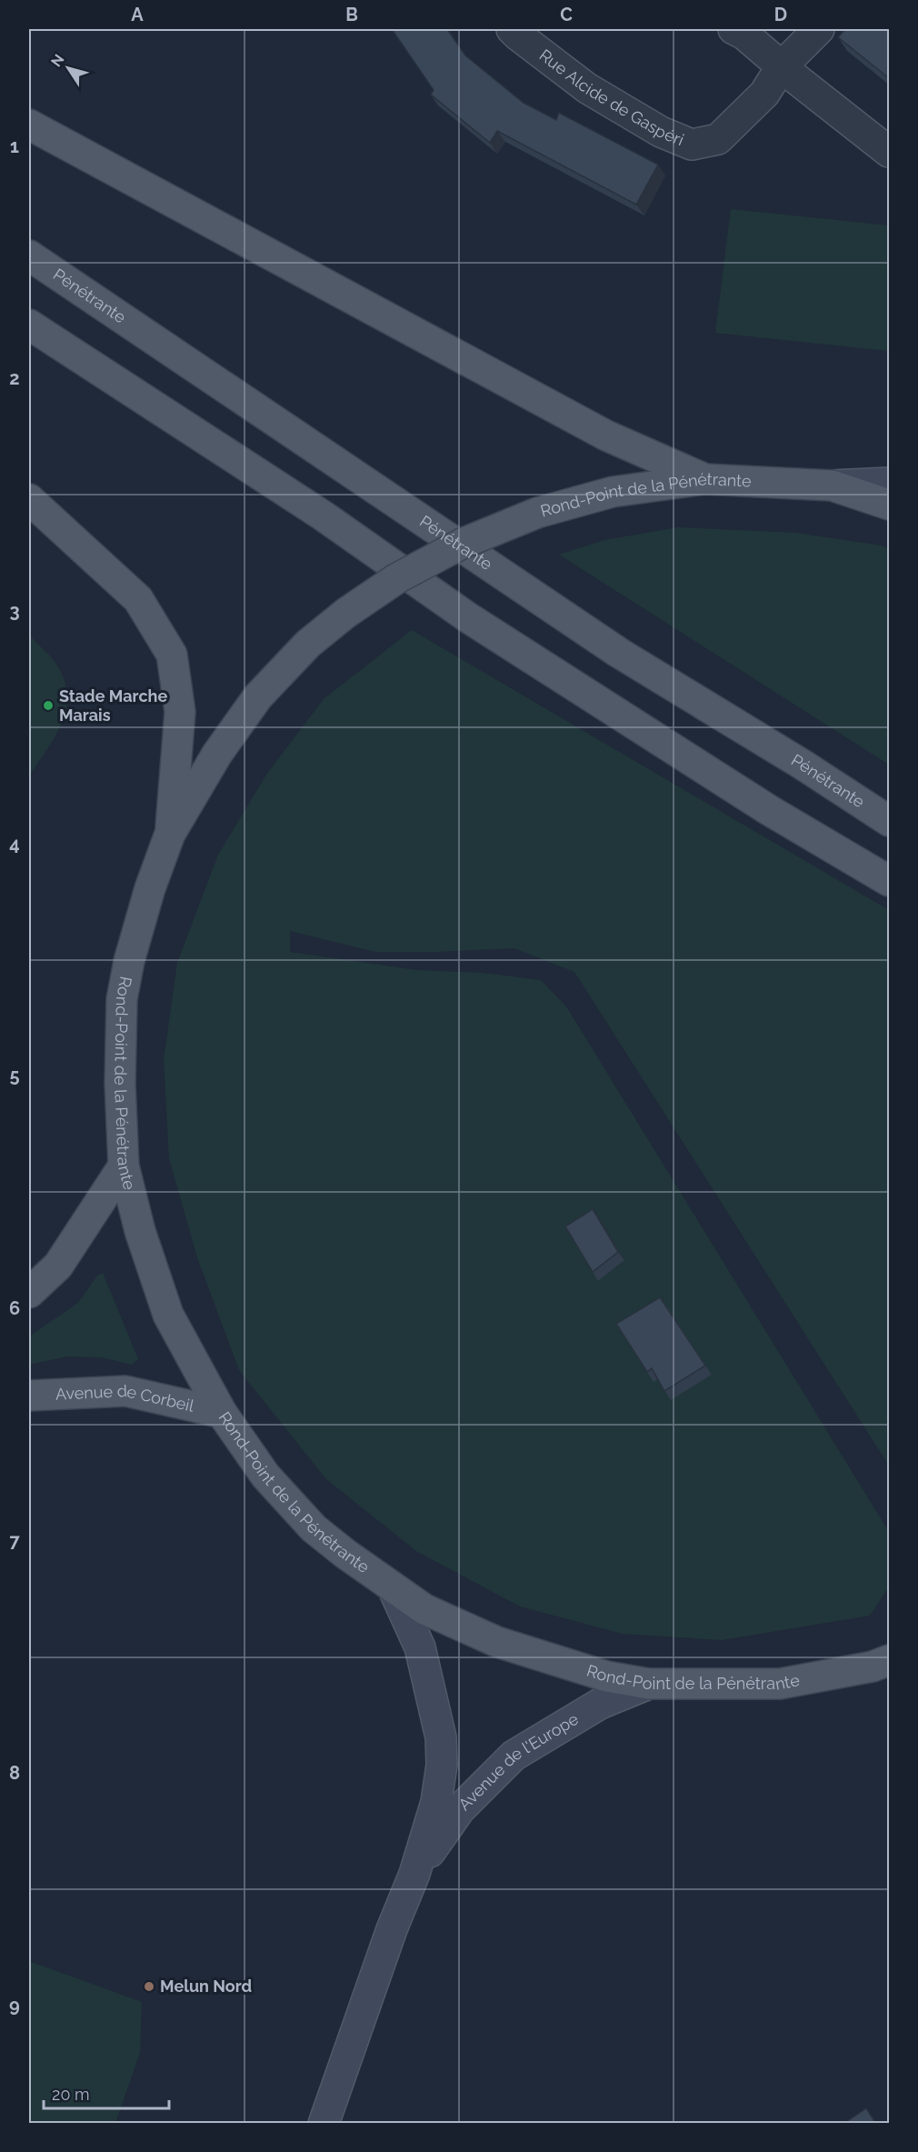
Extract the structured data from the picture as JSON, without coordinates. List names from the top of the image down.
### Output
{
  "streets": {
    "main road": [
      "Pénétrante",
      "Rond-Point de la Pénétrante",
      "Avenue de Corbeil",
      "Avenue de l'Europe"
    ],
    "street": ["Rue Alcide de Gaspéri"]
  },
  "crossings": [
    ["Rond-Point de la Pénétrante", "Avenue de Corbeil"],
    ["Rond-Point de la Pénétrante", "Avenue de l'Europe"]
  ],
  "places": ["Stade Marche Marais", "Melun Nord"],
  "scale_bar": "20 m",
  "north": "top left",
  "grid": {
    "columns": [
      "A",
      "B",
      "C",
      "D"
    ],
    "rows": [
      "1",
      "2",
      "3",
      "4",
      "5",
      "6",
      "7",
      "8",
      "9"
    ]
  }
}
